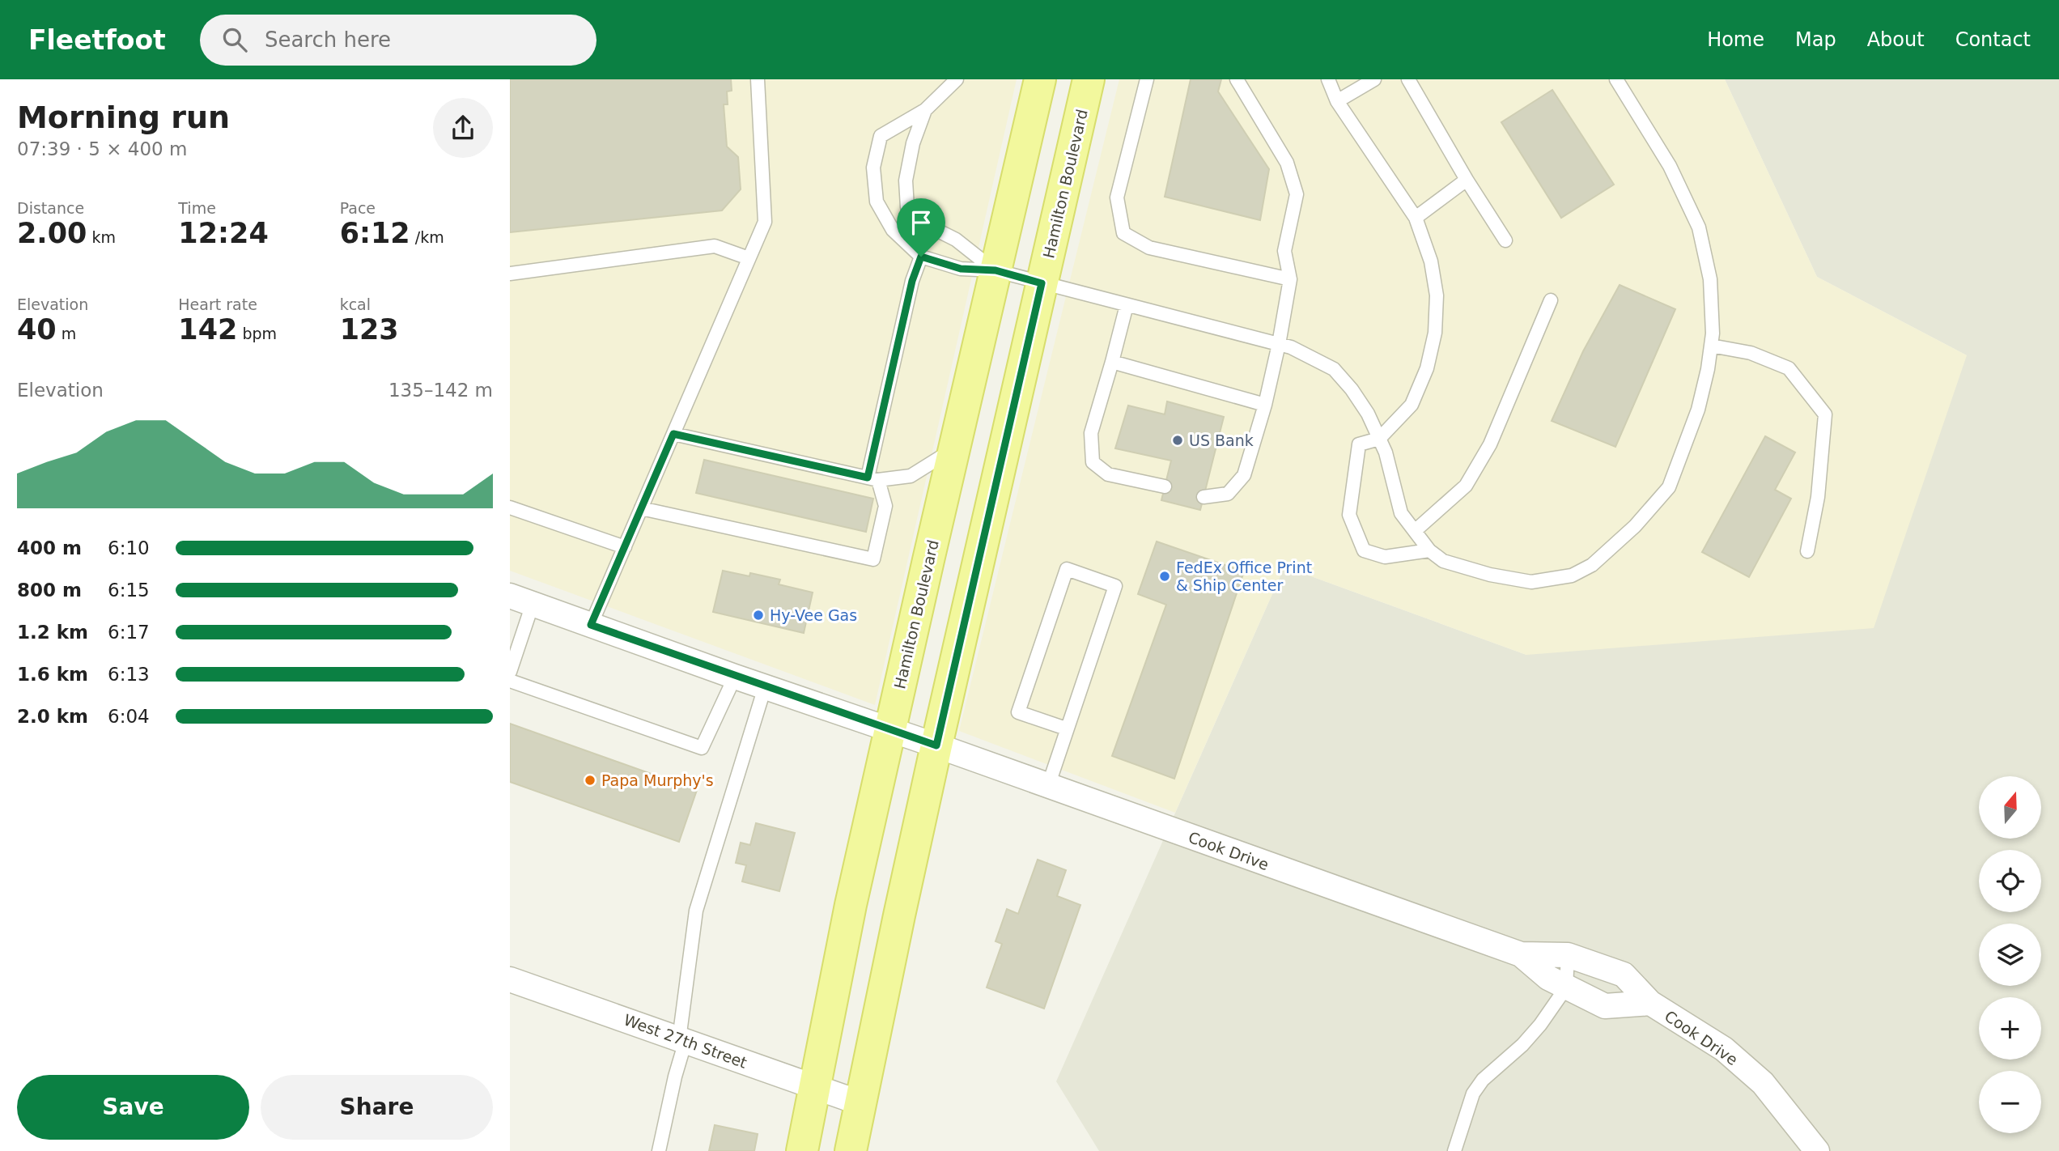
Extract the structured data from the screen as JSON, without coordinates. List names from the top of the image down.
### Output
{
  "streets": {
    "main road": ["Hamilton Boulevard"],
    "street": ["Cook Drive", "West 27th Street"]
  },
  "crossings": [
    ["Hamilton Boulevard", "Cook Drive"],
    ["Hamilton Boulevard", "West 27th Street"]
  ],
  "places": [
    "US Bank",
    "FedEx Office Print & Ship Center",
    "Hy-Vee Gas",
    "Papa Murphy's"
  ],
  "north": "top",
  "page": {
    "header": "Fleetfoot",
    "search": "Search here",
    "nav": [
      "Home",
      "Map",
      "About",
      "Contact"
    ],
    "heading": ["Morning run", "07:39 · 5 × 400 m"],
    "stats": [
      ["Distance", "2.00 km"],
      ["Time", "12:24"],
      ["Pace", "6:12 /km"],
      ["Elevation", "40 m"],
      ["Heart rate", "142 bpm"],
      ["kcal", "123"]
    ],
    "chart": ["Elevation", "135–142 m"],
    "list": [
      {
        "name": "400 m",
        "note": "6:10"
      },
      {
        "name": "800 m",
        "note": "6:15"
      },
      {
        "name": "1.2 km",
        "note": "6:17"
      },
      {
        "name": "1.6 km",
        "note": "6:13"
      },
      {
        "name": "2.0 km",
        "note": "6:04"
      }
    ],
    "map_buttons": ["+", "−"],
    "buttons": ["Save", "Share"]
  }
}
